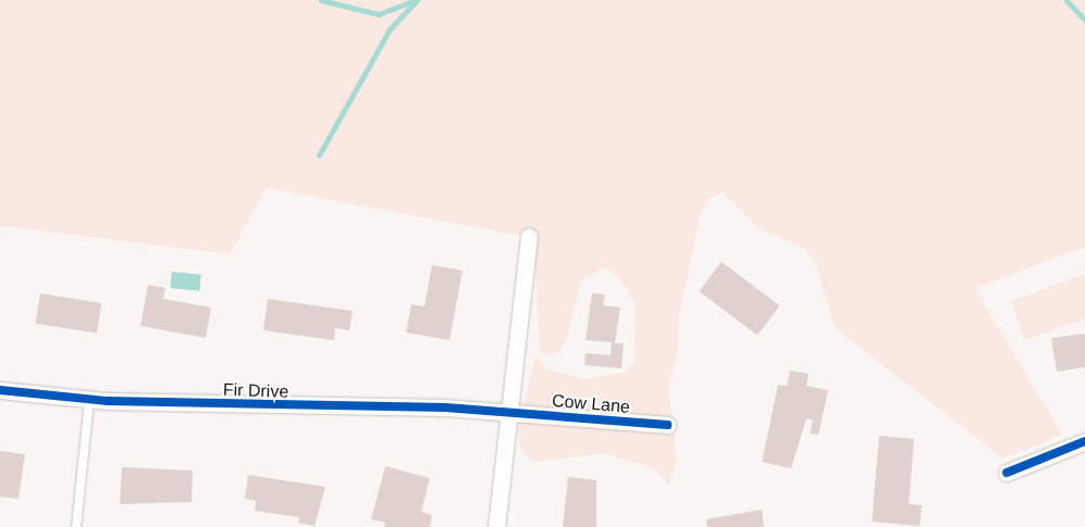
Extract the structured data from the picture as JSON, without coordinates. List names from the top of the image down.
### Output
{
  "streets": {
    "street": ["Fir Drive", "Cow Lane"]
  },
  "crossings": [
    ["Fir Drive", "Cow Lane"]
  ]
}
